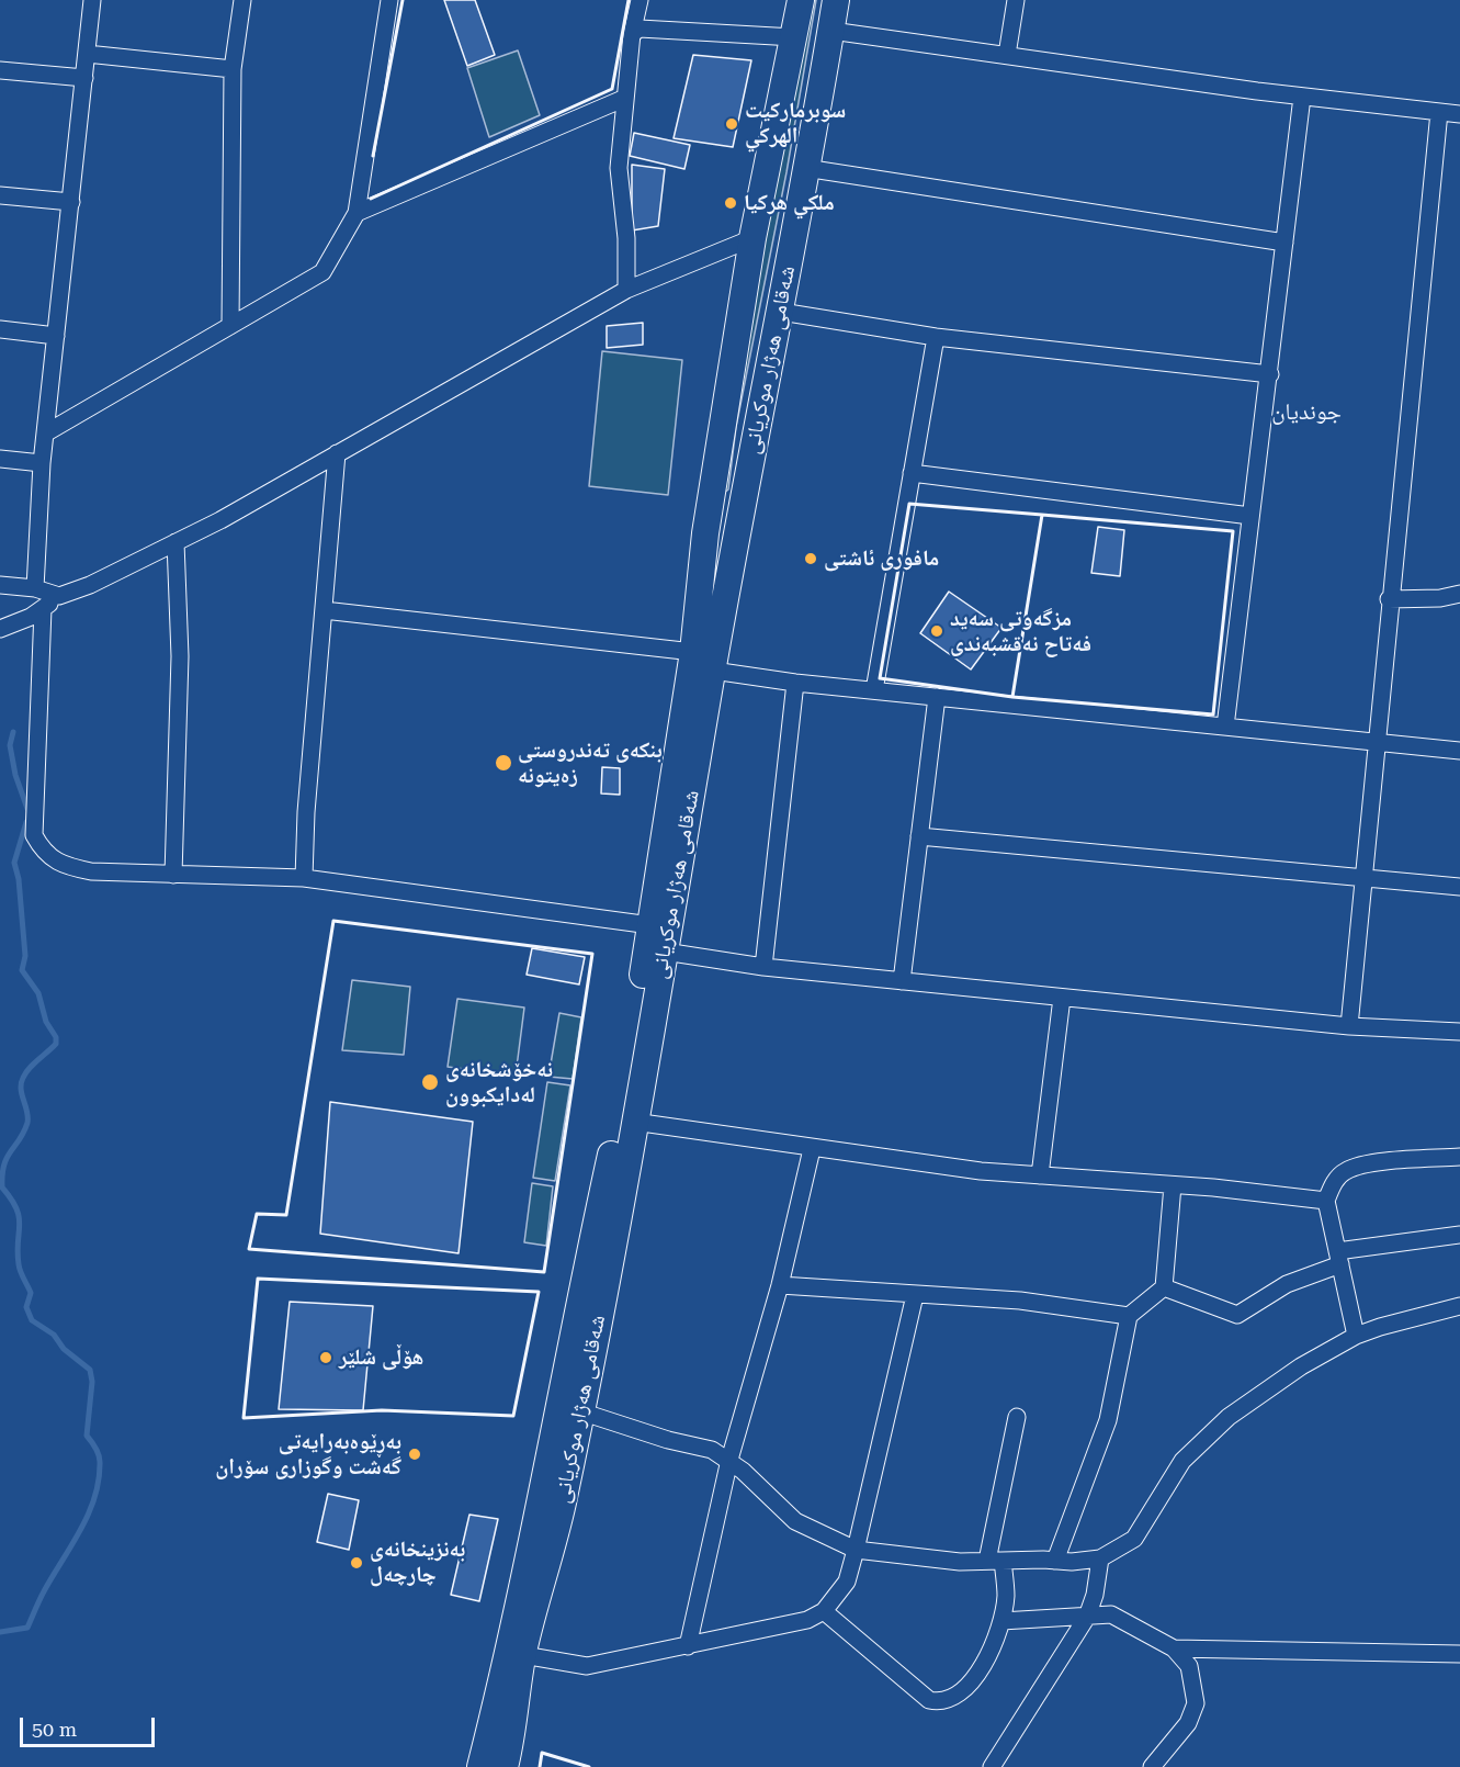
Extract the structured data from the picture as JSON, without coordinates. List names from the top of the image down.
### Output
{
  "streets": {
    "highway": ["شەقامی ھەژار موکریانی"]
  },
  "districts": ["جوندیان"],
  "places": [
    "سوبرماركيت الهركي",
    "ملكي هركيا",
    "مافوری ئاشتی",
    "مزگەوتی سەید فەتاح نەقشبەندی",
    "بنکەی تەندروستی زەیتونە",
    "نەخۆشخانەی لەدایکبوون",
    "هۆڵی شلێر",
    "بەڕێوەبەرایەتی گەشت وگوزاری سۆران",
    "بەنزینخانەی چارچەل"
  ],
  "scale_bar": "50 m"
}
